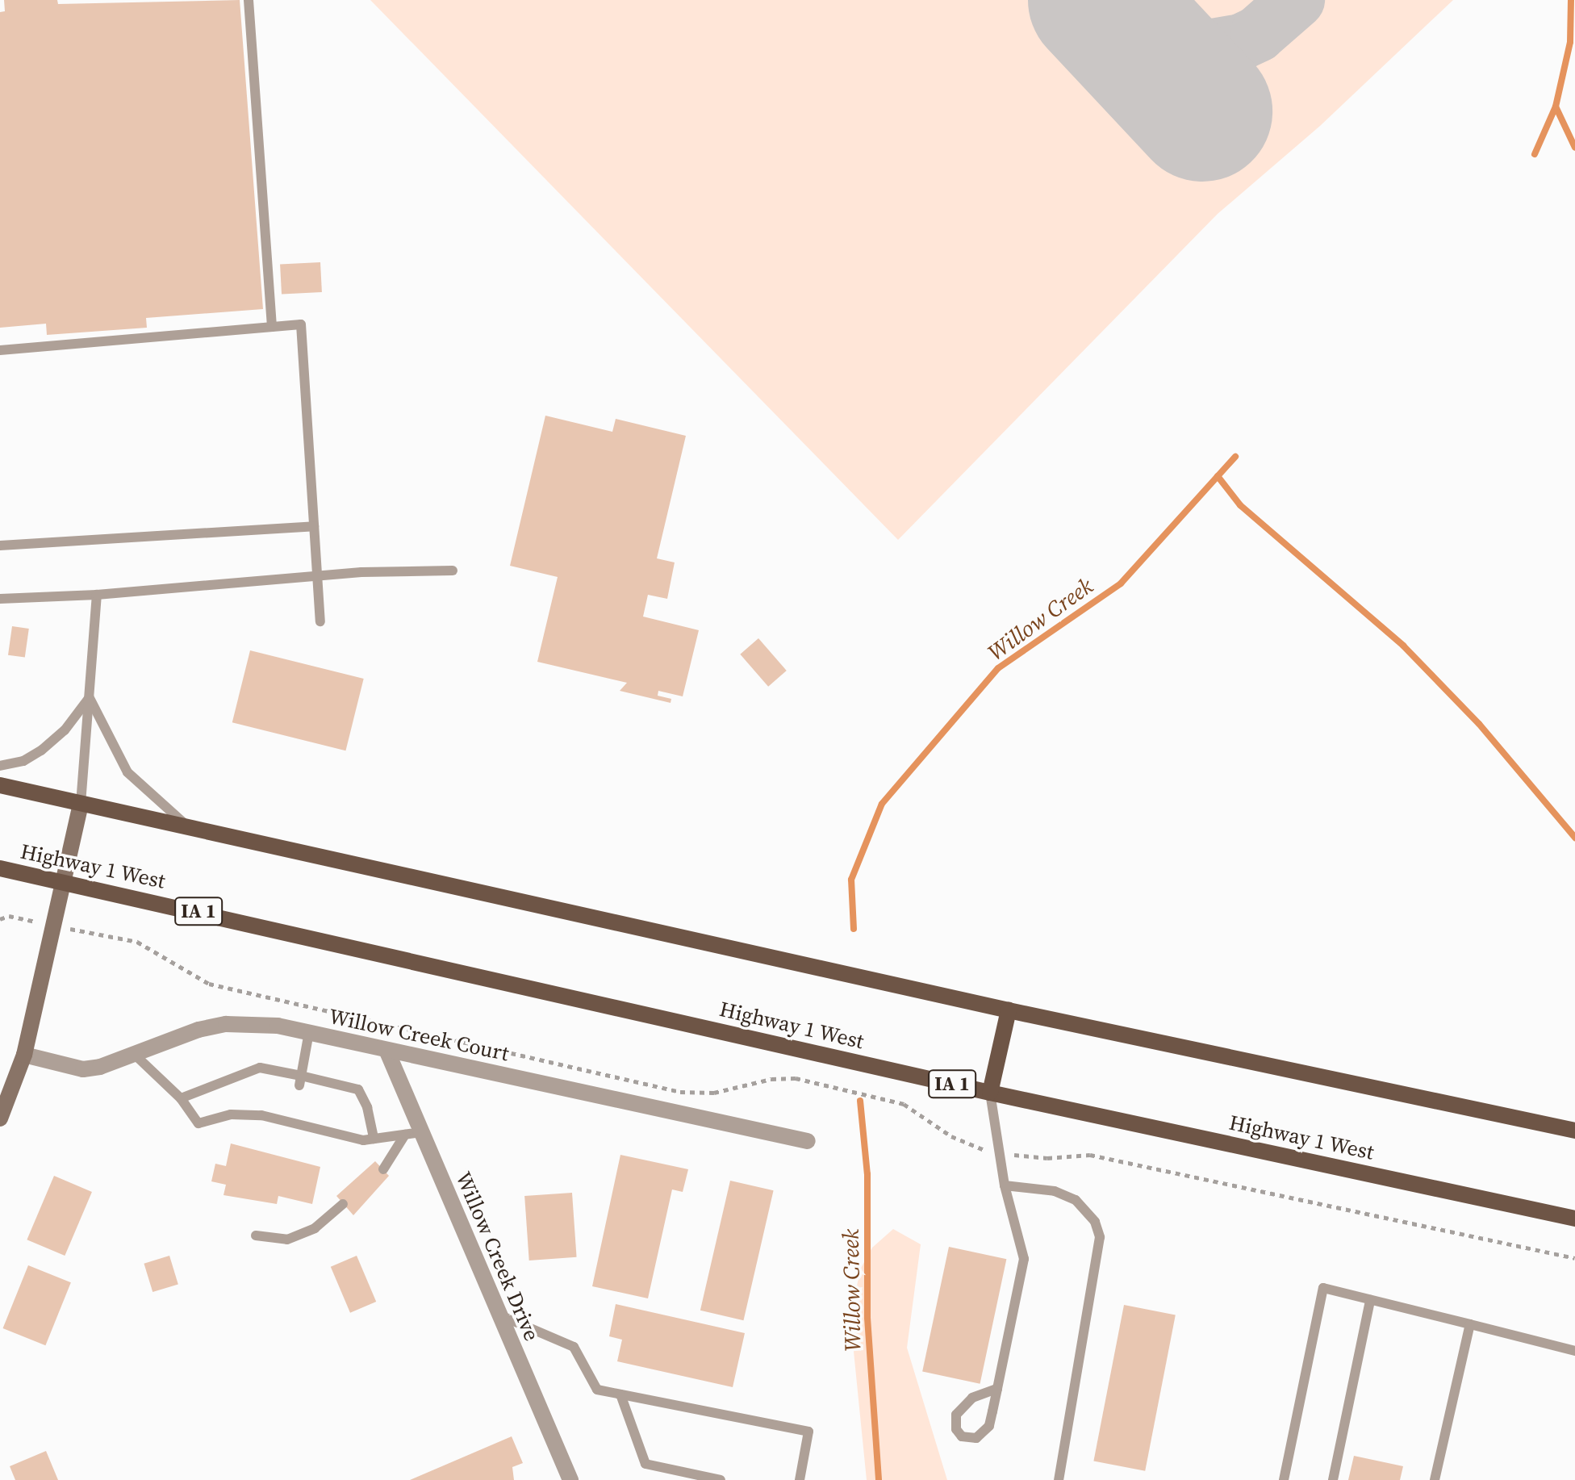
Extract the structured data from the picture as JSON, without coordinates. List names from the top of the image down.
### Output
{
  "streets": {
    "main road": ["Highway 1 West", "IA 1"],
    "street": ["Willow Creek Court", "Willow Creek Drive"]
  },
  "crossings": [
    ["Willow Creek Court", "Willow Creek Drive"]
  ],
  "water": ["Willow Creek"]
}
